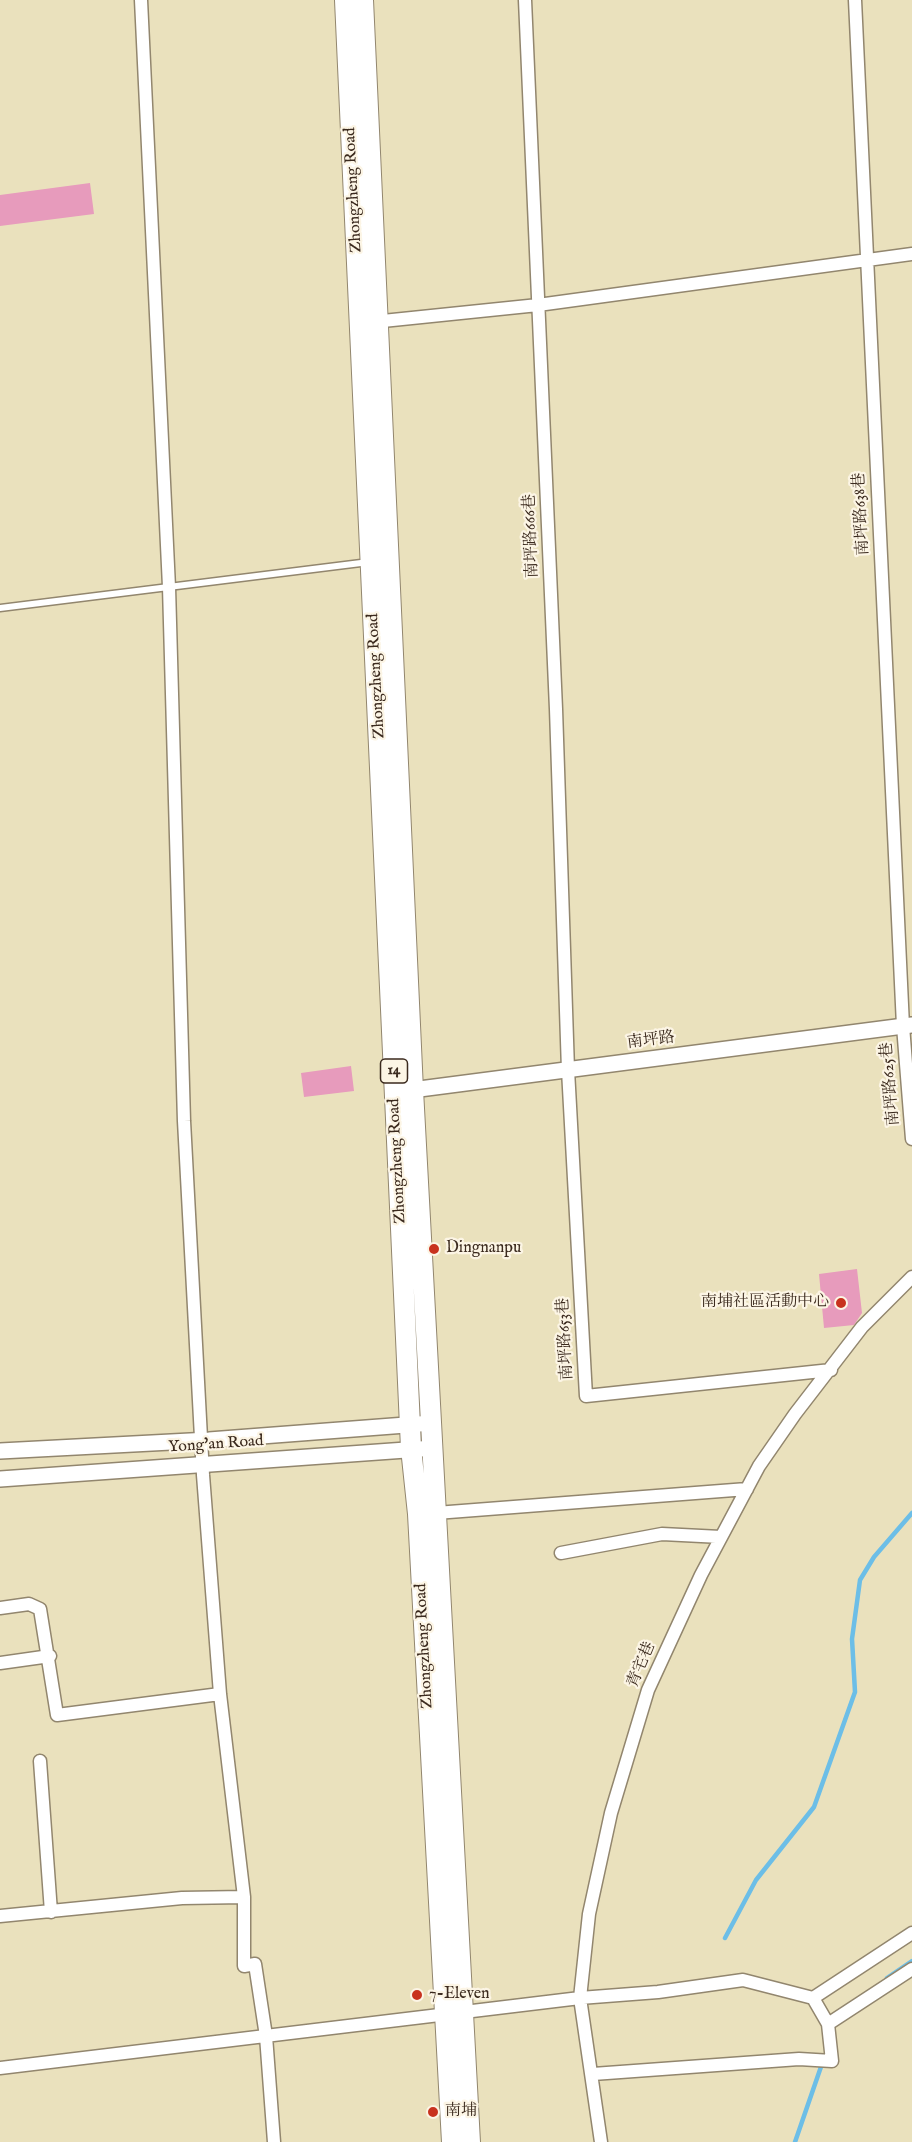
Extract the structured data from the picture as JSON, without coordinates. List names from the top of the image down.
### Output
{
  "streets": {
    "main road": ["Zhongzheng Road", "14"],
    "street": [
      "南坪路638巷",
      "南坪路666巷",
      "南坪路",
      "南坪路625巷",
      "南坪路653巷",
      "Yong'an Road",
      "青宅巷"
    ]
  },
  "crossings": [
    ["Zhongzheng Road", "南坪路"],
    ["Zhongzheng Road", "Yong'an Road"],
    ["南坪路638巷", "南坪路"],
    ["南坪路638巷", "南坪路625巷"],
    ["南坪路666巷", "南坪路"],
    ["南坪路666巷", "南坪路653巷"],
    ["南坪路", "南坪路625巷"],
    ["南坪路", "南坪路653巷"],
    ["南坪路653巷", "青宅巷"]
  ],
  "places": [
    "Dingnanpu",
    "南埔社區活動中心",
    "7-Eleven",
    "南埔"
  ]
}
